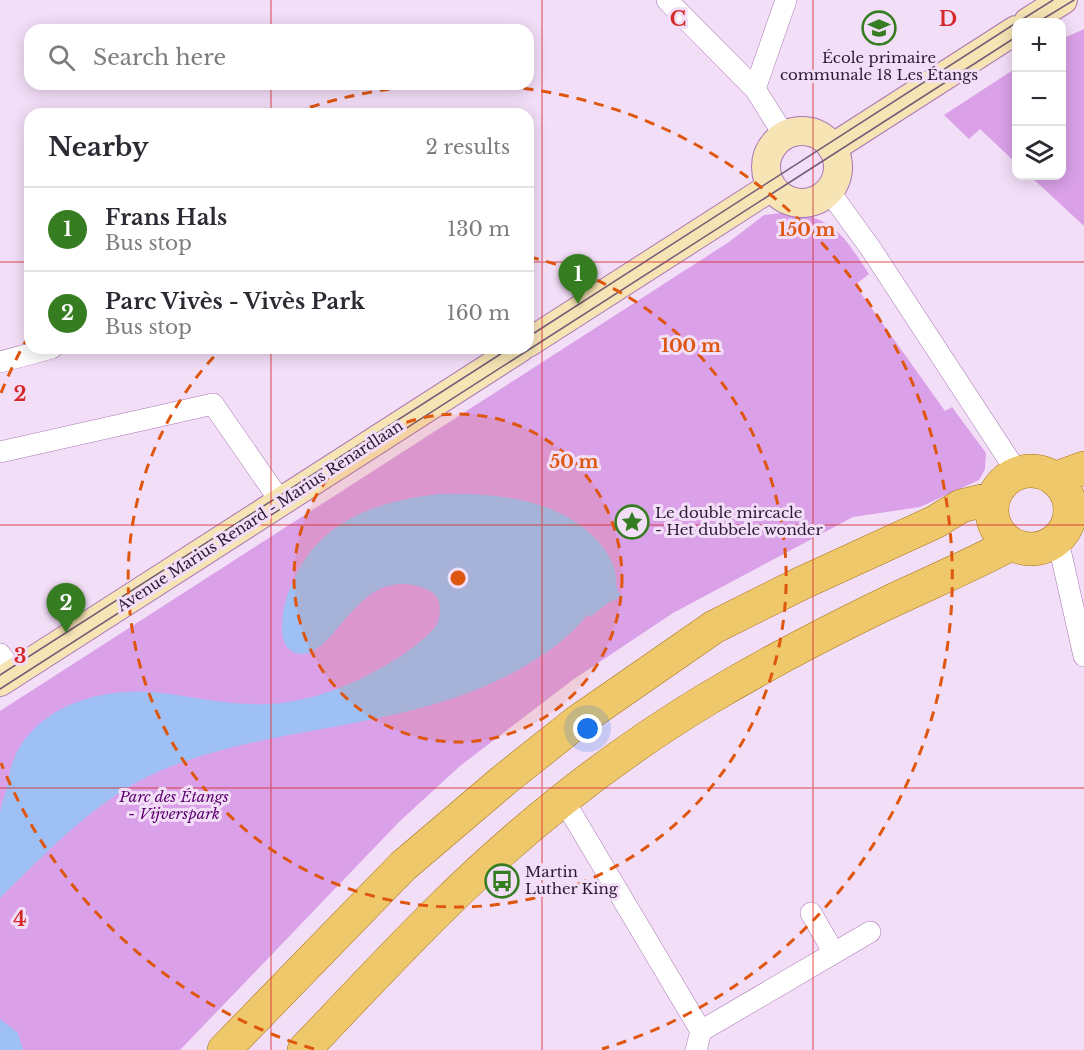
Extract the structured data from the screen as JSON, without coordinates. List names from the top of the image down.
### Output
{
  "streets": {
    "street": ["Avenue Marius Renard - Marius Renardlaan"]
  },
  "parks": ["Parc des Étangs - Vijverspark"],
  "places": {
    "school or university": ["École primaire communale 18 Les Étangs"],
    "place": ["Le double mircacle - Het dubbele wonder"],
    "bus stop": ["Martin Luther King"]
  },
  "page": {
    "map_buttons": ["+", "−"],
    "search": "Search here",
    "heading": ["Nearby", "2 results"],
    "list": [
      {
        "mark": "1",
        "name": "Frans Hals",
        "note": "Bus stop",
        "value": "130 m"
      },
      {
        "mark": "2",
        "name": "Parc Vivès - Vivès Park",
        "note": "Bus stop",
        "value": "160 m"
      }
    ],
    "pins": ["1", "2"]
  },
  "grid": {
    "columns": ["C", "D"],
    "rows": ["2", "3", "4"]
  },
  "rings": ["150 m", "100 m", "50 m"]
}
